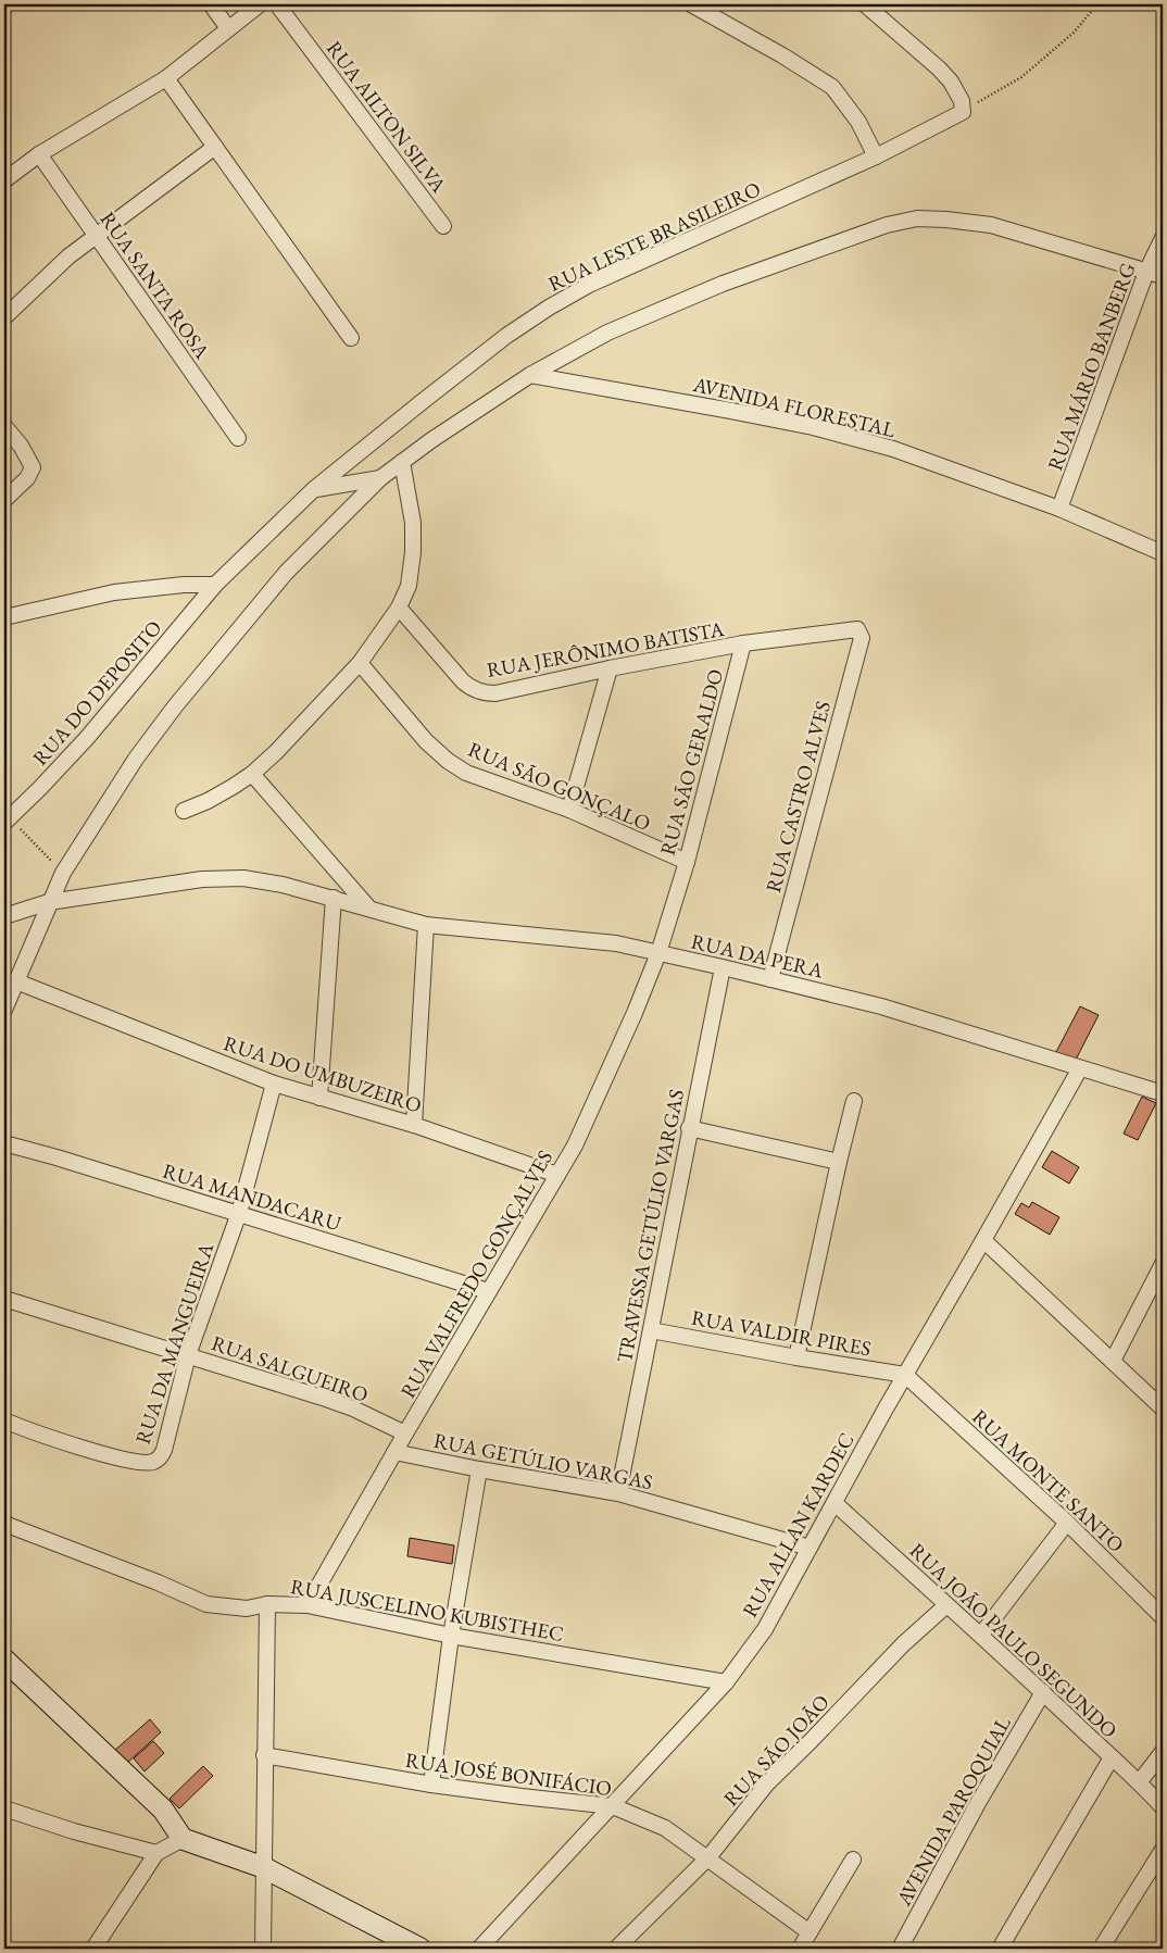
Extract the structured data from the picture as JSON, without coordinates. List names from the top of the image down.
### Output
{
  "streets": {
    "street": [
      "RUA AILTON SILVA",
      "RUA LESTE BRASILEIRO",
      "RUA SANTA ROSA",
      "RUA MÁRIO BANBERG",
      "AVENIDA FLORESTAL",
      "RUA JERÔNIMO BATISTA",
      "RUA DO DEPOSITO",
      "RUA SÃO GERALDO",
      "RUA SÃO GONÇALO",
      "RUA CASTRO ALVES",
      "RUA DA PERA",
      "RUA DO UMBUZEIRO",
      "RUA MANDACARU",
      "TRAVESSA GETÚLIO VARGAS",
      "RUA VALFREDO GONÇALVES",
      "RUA VALDIR PIRES",
      "RUA DA MANGUEIRA",
      "RUA SALGUEIRO",
      "RUA GETÚLIO VARGAS",
      "RUA MONTE SANTO",
      "RUA ALLAN KARDEC",
      "RUA JUSCELINO KUBISTHEC",
      "RUA JOÃO PAULO SEGUNDO",
      "RUA SÃO JOÃO",
      "RUA JOSÉ BONIFÁCIO",
      "AVENIDA PAROQUIAL"
    ]
  },
  "crossings": [
    ["RUA LESTE BRASILEIRO", "RUA DO DEPOSITO"],
    ["RUA MÁRIO BANBERG", "AVENIDA FLORESTAL"],
    ["RUA JERÔNIMO BATISTA", "RUA SÃO GERALDO"],
    ["RUA JERÔNIMO BATISTA", "RUA CASTRO ALVES"],
    ["RUA SÃO GERALDO", "RUA SÃO GONÇALO"],
    ["RUA SÃO GERALDO", "RUA DA PERA"],
    ["RUA SÃO GERALDO", "RUA VALFREDO GONÇALVES"],
    ["RUA CASTRO ALVES", "RUA DA PERA"],
    ["RUA DA PERA", "TRAVESSA GETÚLIO VARGAS"],
    ["RUA DA PERA", "RUA VALFREDO GONÇALVES"],
    ["RUA DA PERA", "RUA ALLAN KARDEC"],
    ["RUA DO UMBUZEIRO", "RUA VALFREDO GONÇALVES"],
    ["RUA DO UMBUZEIRO", "RUA DA MANGUEIRA"],
    ["RUA MANDACARU", "RUA VALFREDO GONÇALVES"],
    ["RUA MANDACARU", "RUA DA MANGUEIRA"],
    ["TRAVESSA GETÚLIO VARGAS", "RUA VALDIR PIRES"],
    ["TRAVESSA GETÚLIO VARGAS", "RUA GETÚLIO VARGAS"],
    ["RUA VALFREDO GONÇALVES", "RUA SALGUEIRO"],
    ["RUA VALFREDO GONÇALVES", "RUA GETÚLIO VARGAS"],
    ["RUA VALFREDO GONÇALVES", "RUA JUSCELINO KUBISTHEC"],
    ["RUA VALDIR PIRES", "RUA MONTE SANTO"],
    ["RUA VALDIR PIRES", "RUA ALLAN KARDEC"],
    ["RUA DA MANGUEIRA", "RUA SALGUEIRO"],
    ["RUA GETÚLIO VARGAS", "RUA ALLAN KARDEC"],
    ["RUA MONTE SANTO", "RUA ALLAN KARDEC"],
    ["RUA ALLAN KARDEC", "RUA JUSCELINO KUBISTHEC"],
    ["RUA ALLAN KARDEC", "RUA JOÃO PAULO SEGUNDO"],
    ["RUA ALLAN KARDEC", "RUA JOSÉ BONIFÁCIO"],
    ["RUA JOÃO PAULO SEGUNDO", "RUA SÃO JOÃO"],
    ["RUA JOÃO PAULO SEGUNDO", "AVENIDA PAROQUIAL"],
    ["RUA SÃO JOÃO", "RUA JOSÉ BONIFÁCIO"]
  ]
}
